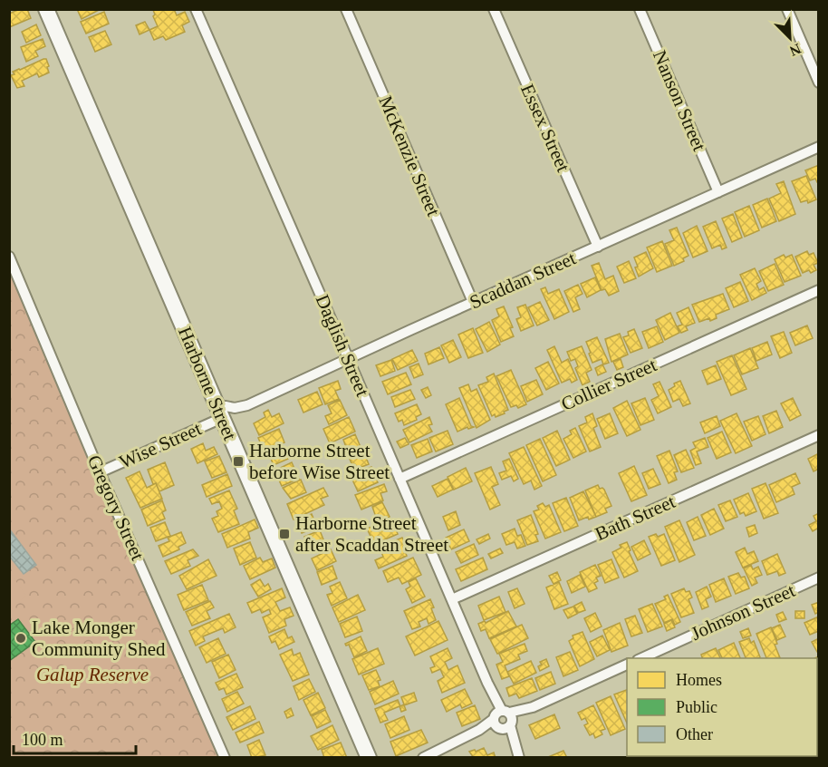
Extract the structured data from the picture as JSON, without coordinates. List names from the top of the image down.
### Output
{
  "streets": {
    "main road": ["Harborne Street"],
    "street": [
      "Nanson Street",
      "Essex Street",
      "McKenzie Street",
      "Scaddan Street",
      "Daglish Street",
      "Collier Street",
      "Wise Street",
      "Gregory Street",
      "Bath Street",
      "Johnson Street"
    ]
  },
  "crossings": [
    ["Nanson Street", "Scaddan Street"],
    ["Essex Street", "Scaddan Street"],
    ["McKenzie Street", "Scaddan Street"],
    ["Scaddan Street", "Daglish Street"],
    ["Scaddan Street", "Harborne Street"],
    ["Scaddan Street", "Wise Street"],
    ["Daglish Street", "Collier Street"],
    ["Daglish Street", "Bath Street"],
    ["Harborne Street", "Wise Street"],
    ["Wise Street", "Gregory Street"]
  ],
  "parks": ["Galup Reserve"],
  "places": {
    "transit": ["Harborne Street before Wise Street", "Harborne Street after Scaddan Street"],
    "other": ["Lake Monger Community Shed"]
  },
  "legend": ["Homes", "Public", "Other"],
  "scale_bar": "100 m",
  "north": "bottom right"
}
